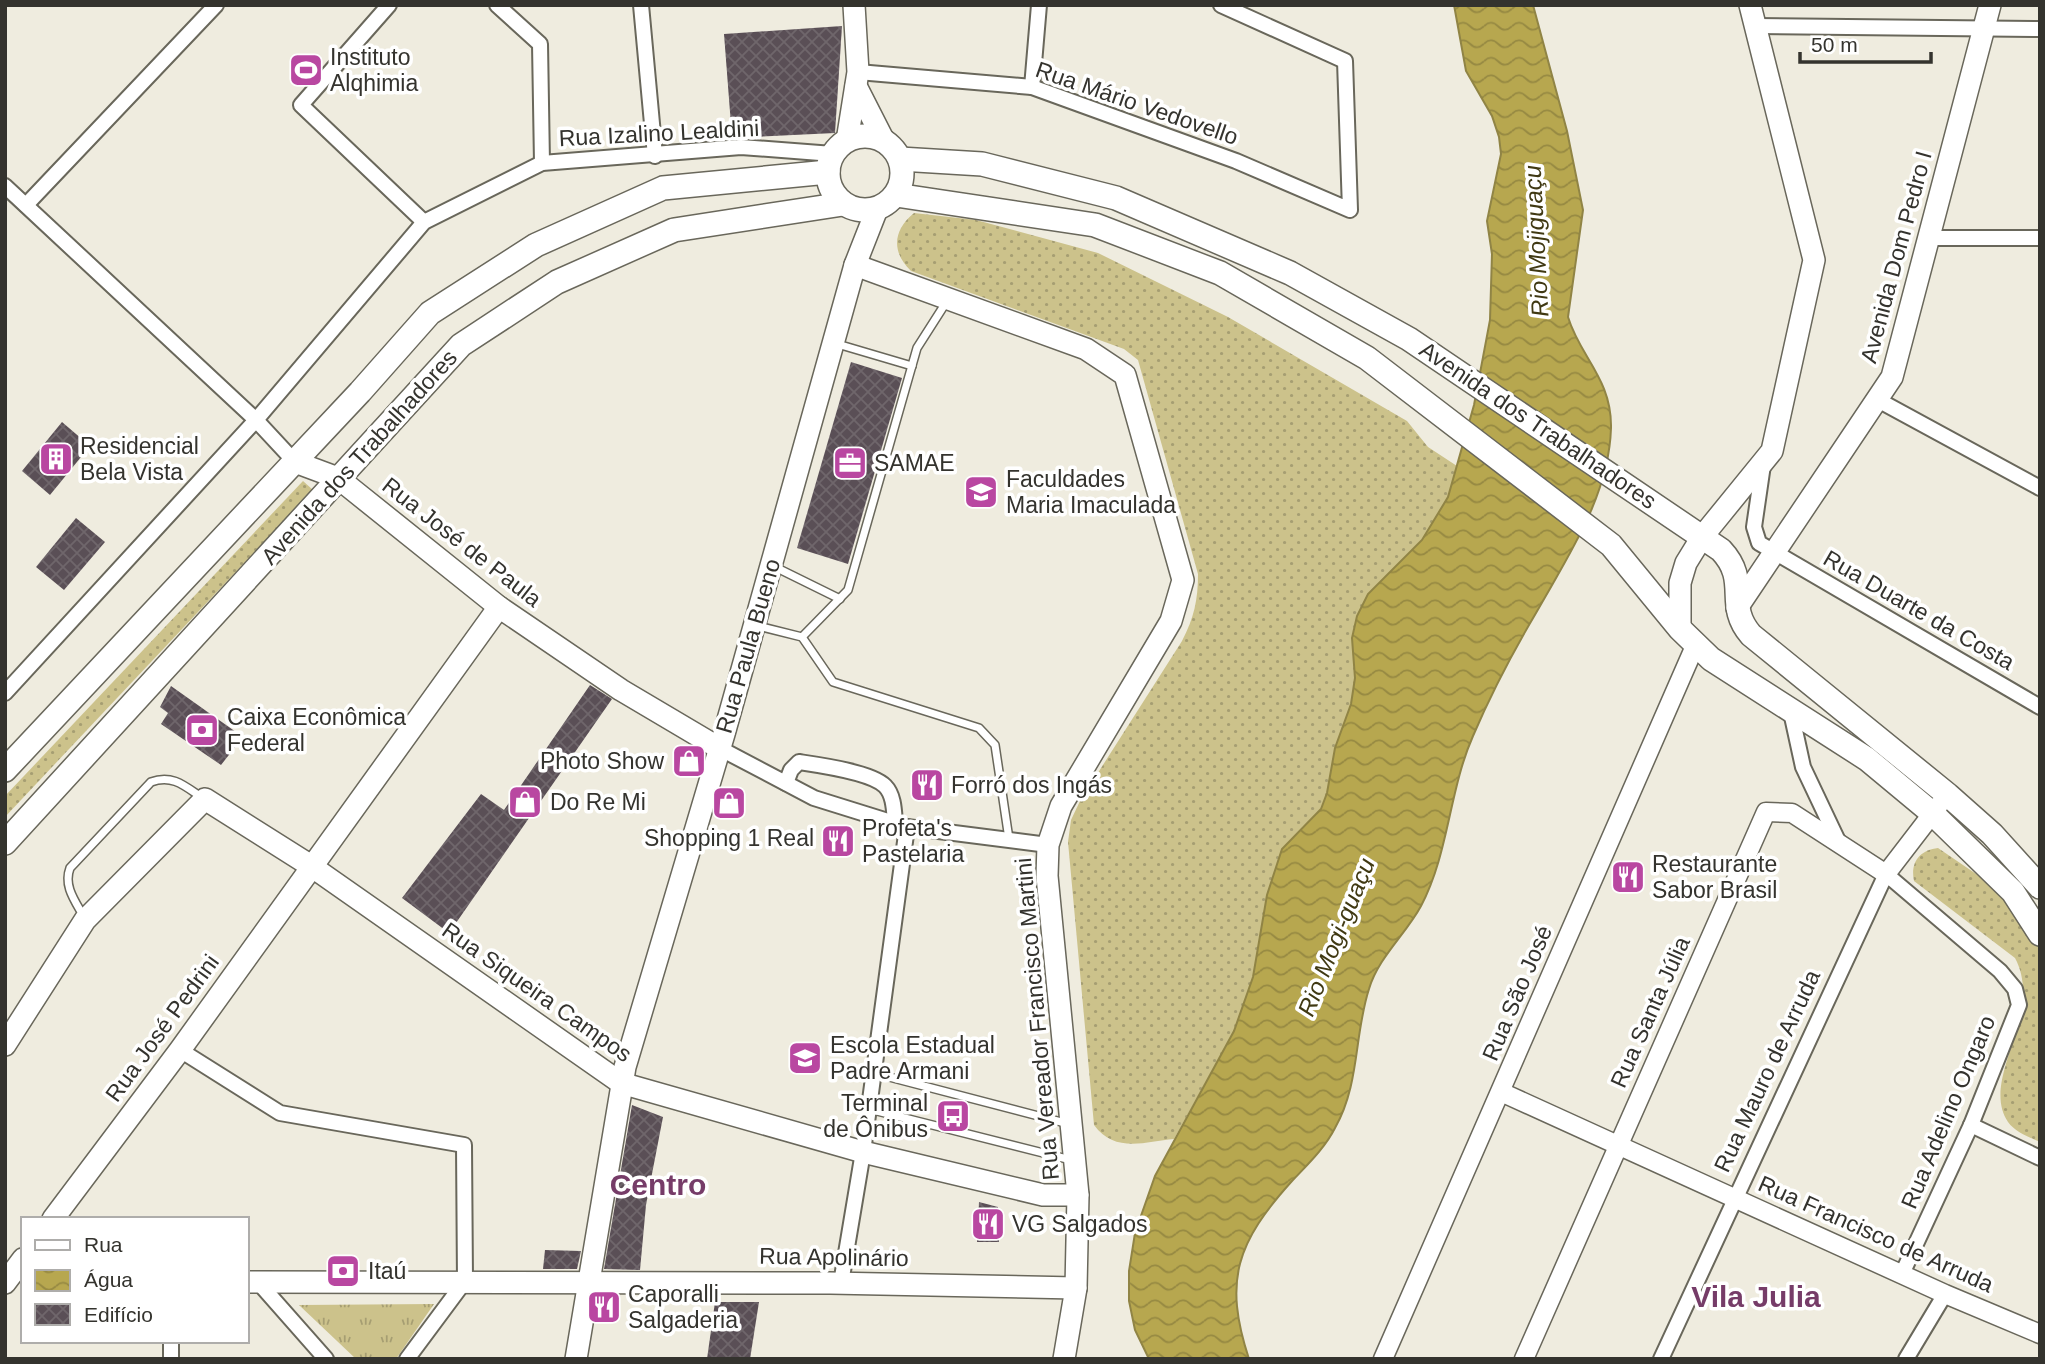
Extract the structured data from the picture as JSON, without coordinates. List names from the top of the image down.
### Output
{
  "streets": {
    "main road": [
      "Avenida Dom Pedro I",
      "Avenida dos Trabalhadores",
      "Rua José de Paula",
      "Rua Paula Bueno",
      "Rua Siqueira Campos",
      "Rua Vereador Francisco Martini",
      "Rua José Pedrini",
      "Rua Apolinário"
    ],
    "street": [
      "Rua Mário Vedovello",
      "Rua Izalino Lealdini",
      "Rua Duarte da Costa",
      "Rua São José",
      "Rua Santa Júlia",
      "Rua Mauro de Arruda",
      "Rua Adelino Ongaro",
      "Rua Francisco de Arruda"
    ]
  },
  "crossings": [
    ["Rua Izalino Lealdini", "Avenida dos Trabalhadores"],
    ["Rua Izalino Lealdini", "Rua José de Paula"],
    ["Rua Izalino Lealdini", "Rua Paula Bueno"],
    ["Avenida Dom Pedro I", "Avenida dos Trabalhadores"],
    ["Avenida Dom Pedro I", "Rua Duarte da Costa"],
    ["Avenida dos Trabalhadores", "Rua José de Paula"],
    ["Avenida dos Trabalhadores", "Rua Paula Bueno"],
    ["Avenida dos Trabalhadores", "Rua São José"],
    ["Avenida dos Trabalhadores", "Rua Mauro de Arruda"],
    ["Rua José de Paula", "Rua Paula Bueno"],
    ["Rua José de Paula", "Rua José Pedrini"],
    ["Rua Paula Bueno", "Rua Siqueira Campos"],
    ["Rua Paula Bueno", "Rua Vereador Francisco Martini"],
    ["Rua Paula Bueno", "Rua Apolinário"],
    ["Rua Siqueira Campos", "Rua Vereador Francisco Martini"],
    ["Rua Siqueira Campos", "Rua José Pedrini"],
    ["Rua São José", "Rua Francisco de Arruda"],
    ["Rua Santa Júlia", "Rua Mauro de Arruda"],
    ["Rua Santa Júlia", "Rua Adelino Ongaro"],
    ["Rua Santa Júlia", "Rua Francisco de Arruda"],
    ["Rua Vereador Francisco Martini", "Rua Apolinário"],
    ["Rua Mauro de Arruda", "Rua Adelino Ongaro"],
    ["Rua Mauro de Arruda", "Rua Francisco de Arruda"],
    ["Rua Adelino Ongaro", "Rua Francisco de Arruda"]
  ],
  "districts": ["Centro", "Vila Julia"],
  "water": ["Rio Mojiguaçu", "Rio Mogi-guaçu"],
  "places": {
    "sports": ["Instituto Alqhimia"],
    "building": ["Residencial Bela Vista"],
    "office": ["SAMAE"],
    "school or university": ["Faculdades Maria Imaculada", "Escola Estadual Padre Armani"],
    "bank": ["Caixa Econômica Federal", "Itaú"],
    "shop": ["Photo Show", "Do Re Mi", "Shopping 1 Real"],
    "restaurant": [
      "Forró dos Ingás",
      "Profeta's Pastelaria",
      "Restaurante Sabor Brasil",
      "VG Salgados",
      "Caporalli Salgaderia"
    ],
    "bus stop": ["Terminal de Ônibus"]
  },
  "legend": ["Rua", "Água", "Edifício"],
  "scale_bar": "50 m"
}
